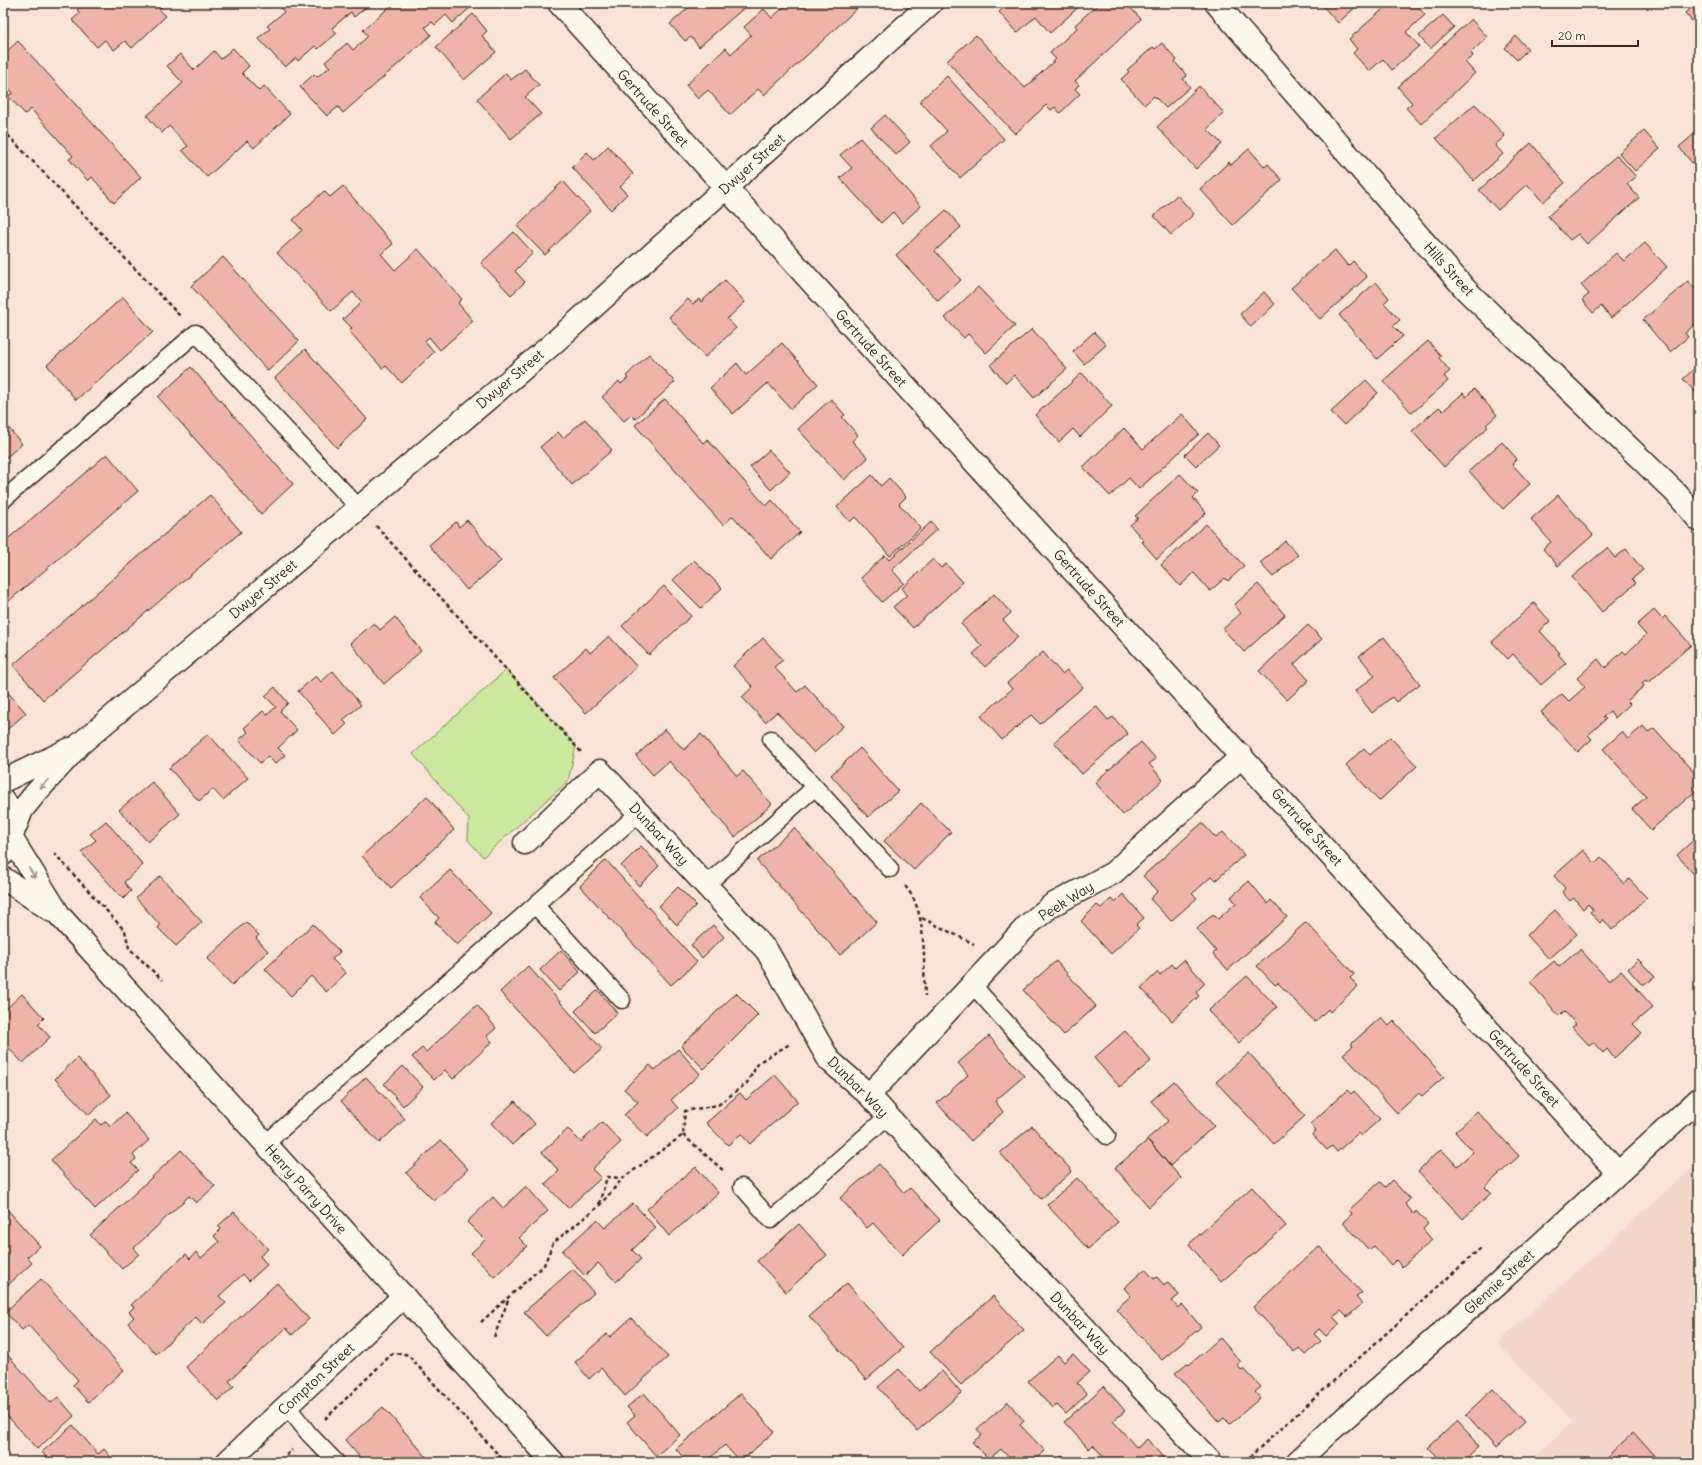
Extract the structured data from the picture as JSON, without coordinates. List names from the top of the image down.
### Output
{
  "streets": {
    "street": [
      "Gertrude Street",
      "Dwyer Street",
      "Hills Street",
      "Dunbar Way",
      "Peek Way",
      "Henry Parry Drive",
      "Glennie Street",
      "Compton Street"
    ]
  },
  "crossings": [
    ["Gertrude Street", "Dwyer Street"],
    ["Gertrude Street", "Peek Way"],
    ["Gertrude Street", "Glennie Street"],
    ["Dwyer Street", "Henry Parry Drive"],
    ["Dunbar Way", "Peek Way"],
    ["Henry Parry Drive", "Compton Street"]
  ],
  "scale_bar": "20 m"
}
